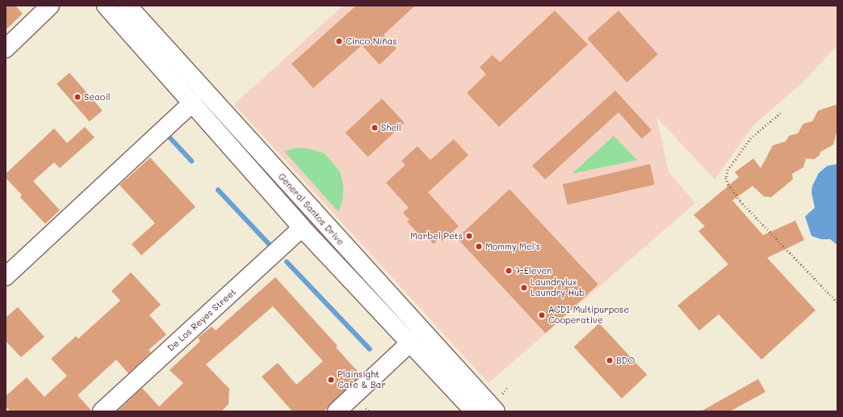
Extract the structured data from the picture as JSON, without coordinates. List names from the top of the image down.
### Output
{
  "streets": {
    "main road": ["General Santos Drive", "De Los Reyes Street"]
  },
  "crossings": [
    ["General Santos Drive", "De Los Reyes Street"]
  ],
  "places": [
    "Cinco Niñas",
    "Seaoil",
    "Shell",
    "Marbel Pets",
    "Mommy Mel's",
    "7-Eleven",
    "Laundrylux Laundry Hub",
    "ACDI Multipurpose Cooperative",
    "BDO",
    "Plainsight Cafe & Bar"
  ]
}
